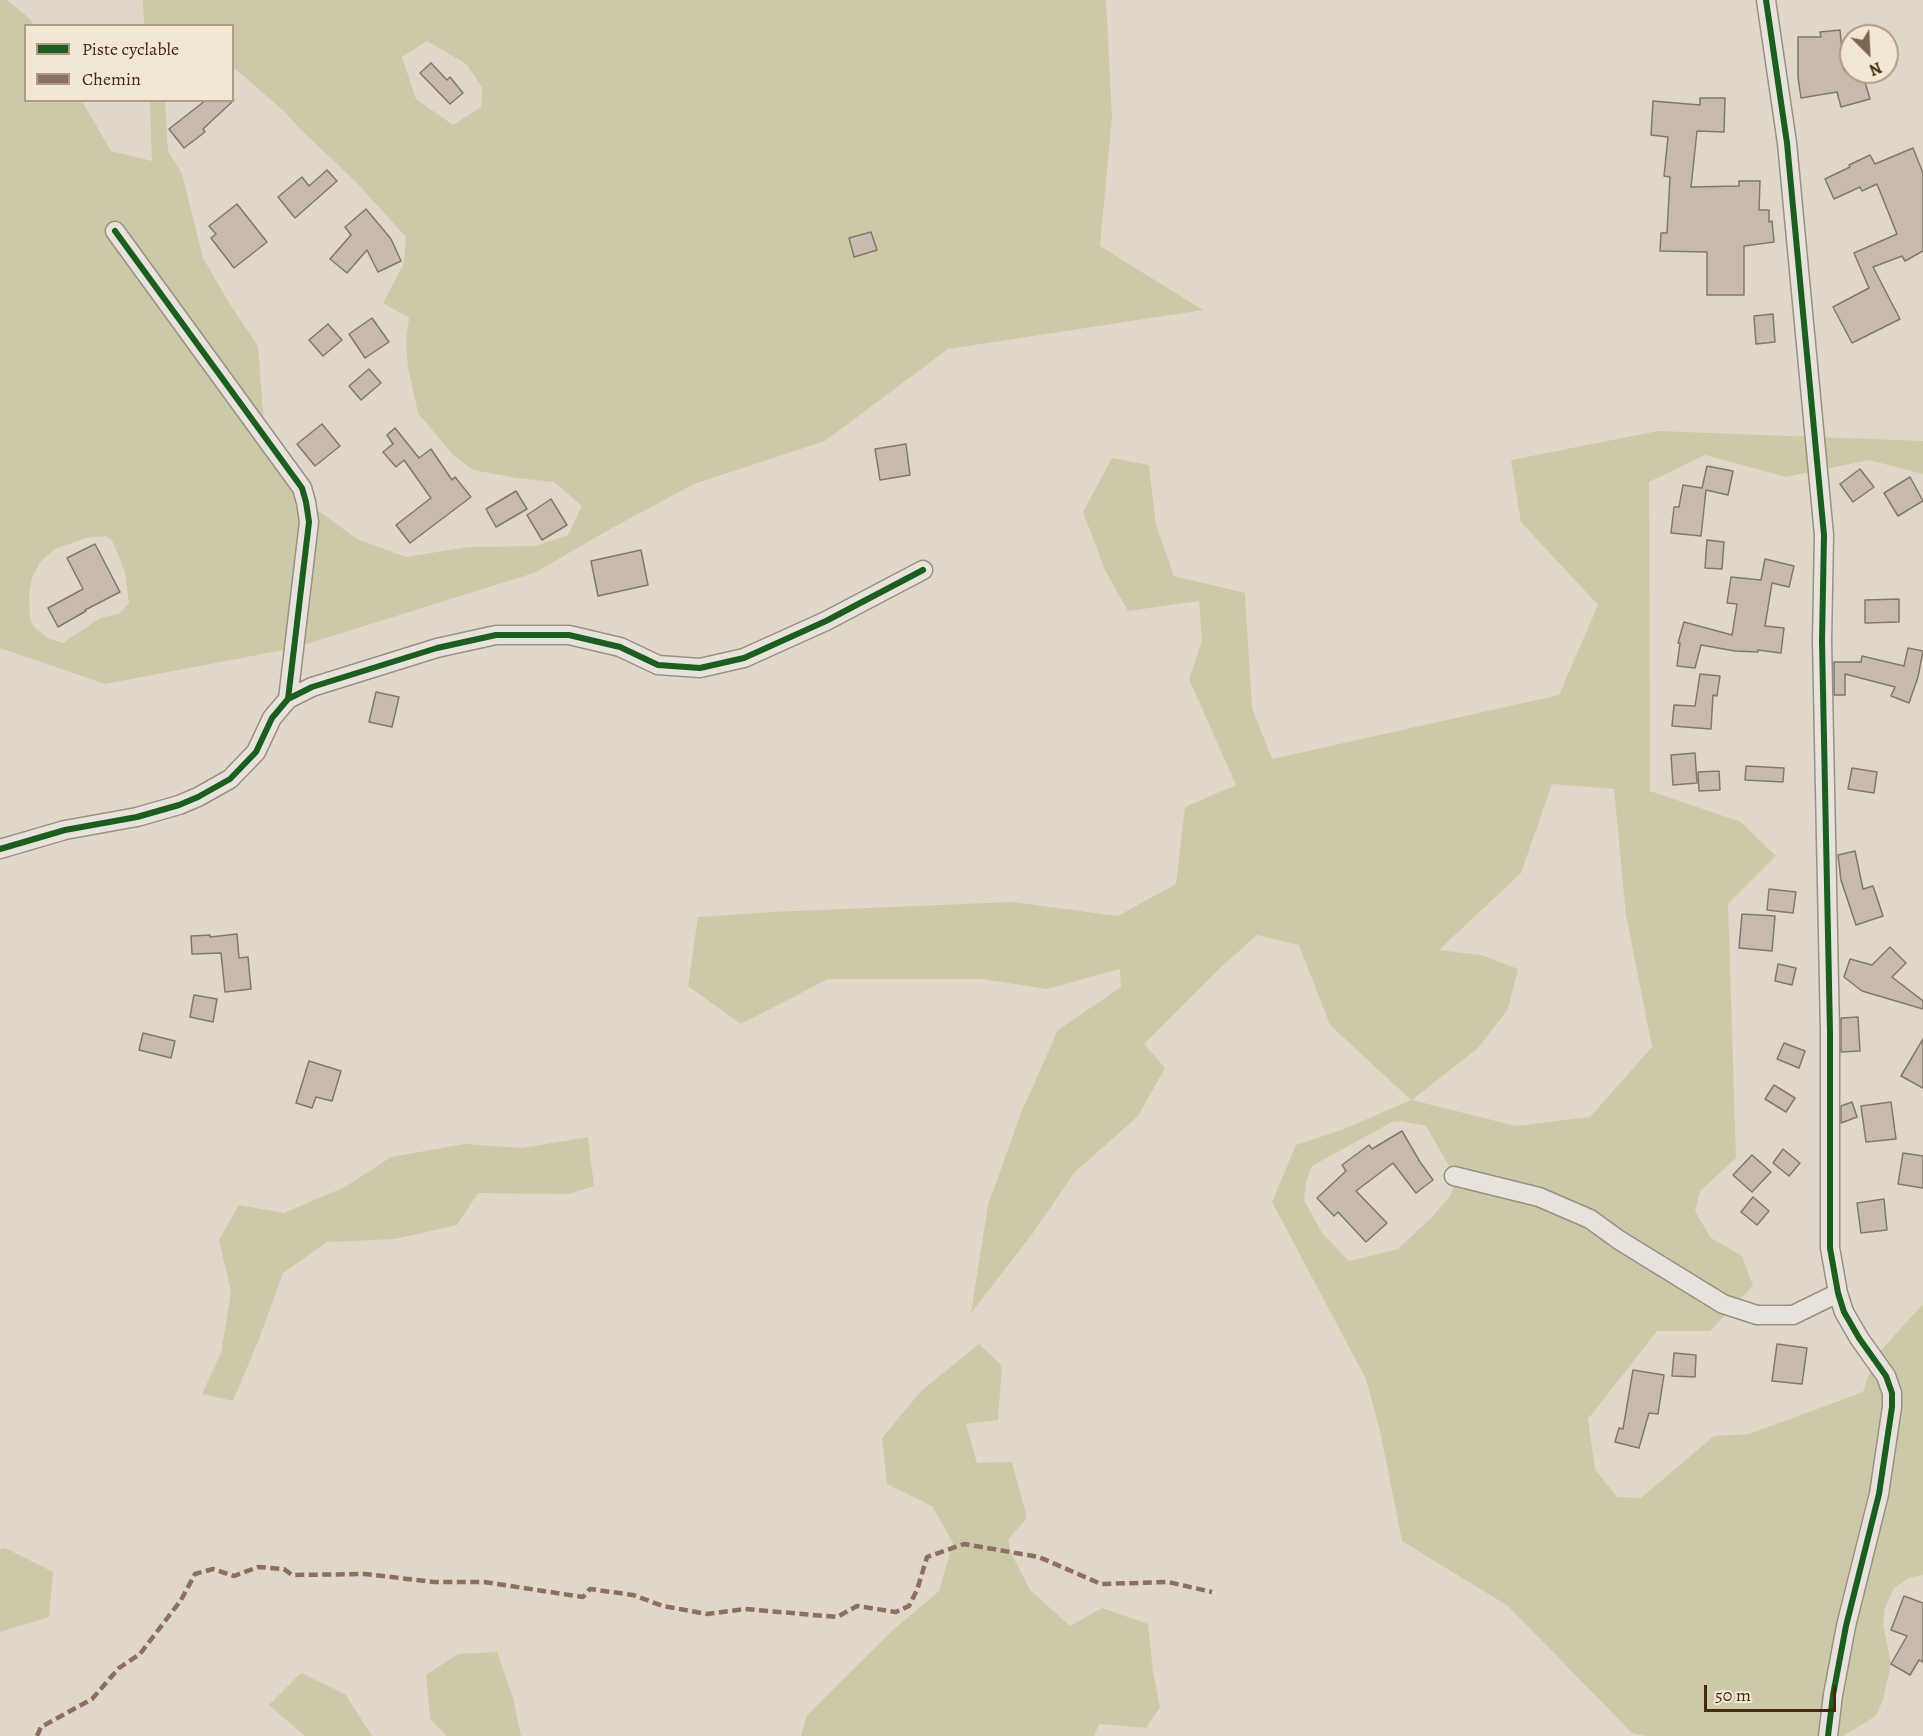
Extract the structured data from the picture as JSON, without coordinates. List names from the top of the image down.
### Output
{
  "legend": ["Piste cyclable", "Chemin"],
  "scale_bar": "50 m",
  "north": "bottom right"
}
